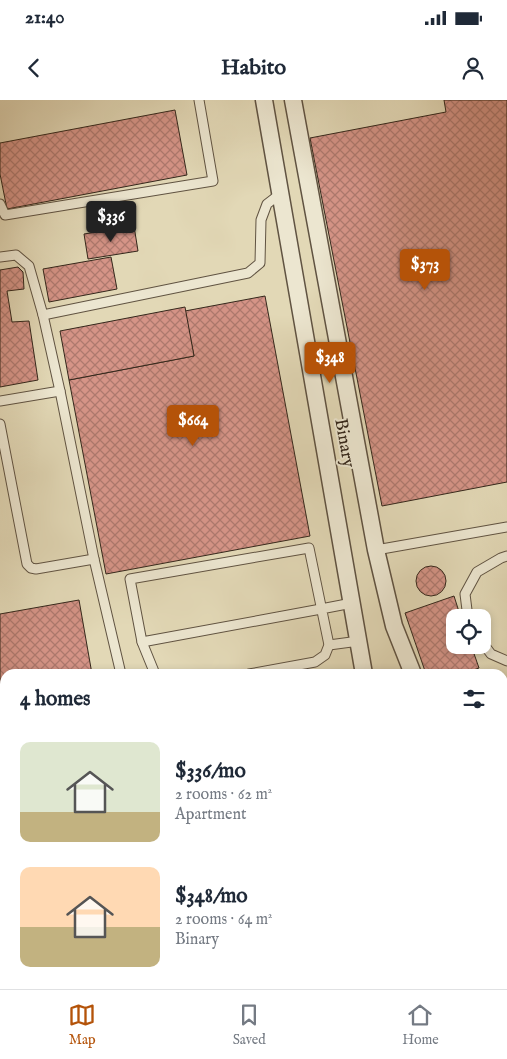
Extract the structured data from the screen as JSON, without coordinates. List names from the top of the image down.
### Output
{
  "streets": {
    "street": ["Binary"]
  },
  "page": {
    "status": "21:40",
    "header": "Habito",
    "price": [
      "$336",
      "$373",
      "$348",
      "$664"
    ],
    "heading": "4 homes",
    "list": [
      {
        "name": "$336/mo",
        "note": "2 rooms · 62 m² · Apartment"
      },
      {
        "name": "$348/mo",
        "note": "2 rooms · 64 m² · Binary"
      }
    ],
    "tabs": ["Map", "Saved", "Home"]
  }
}
